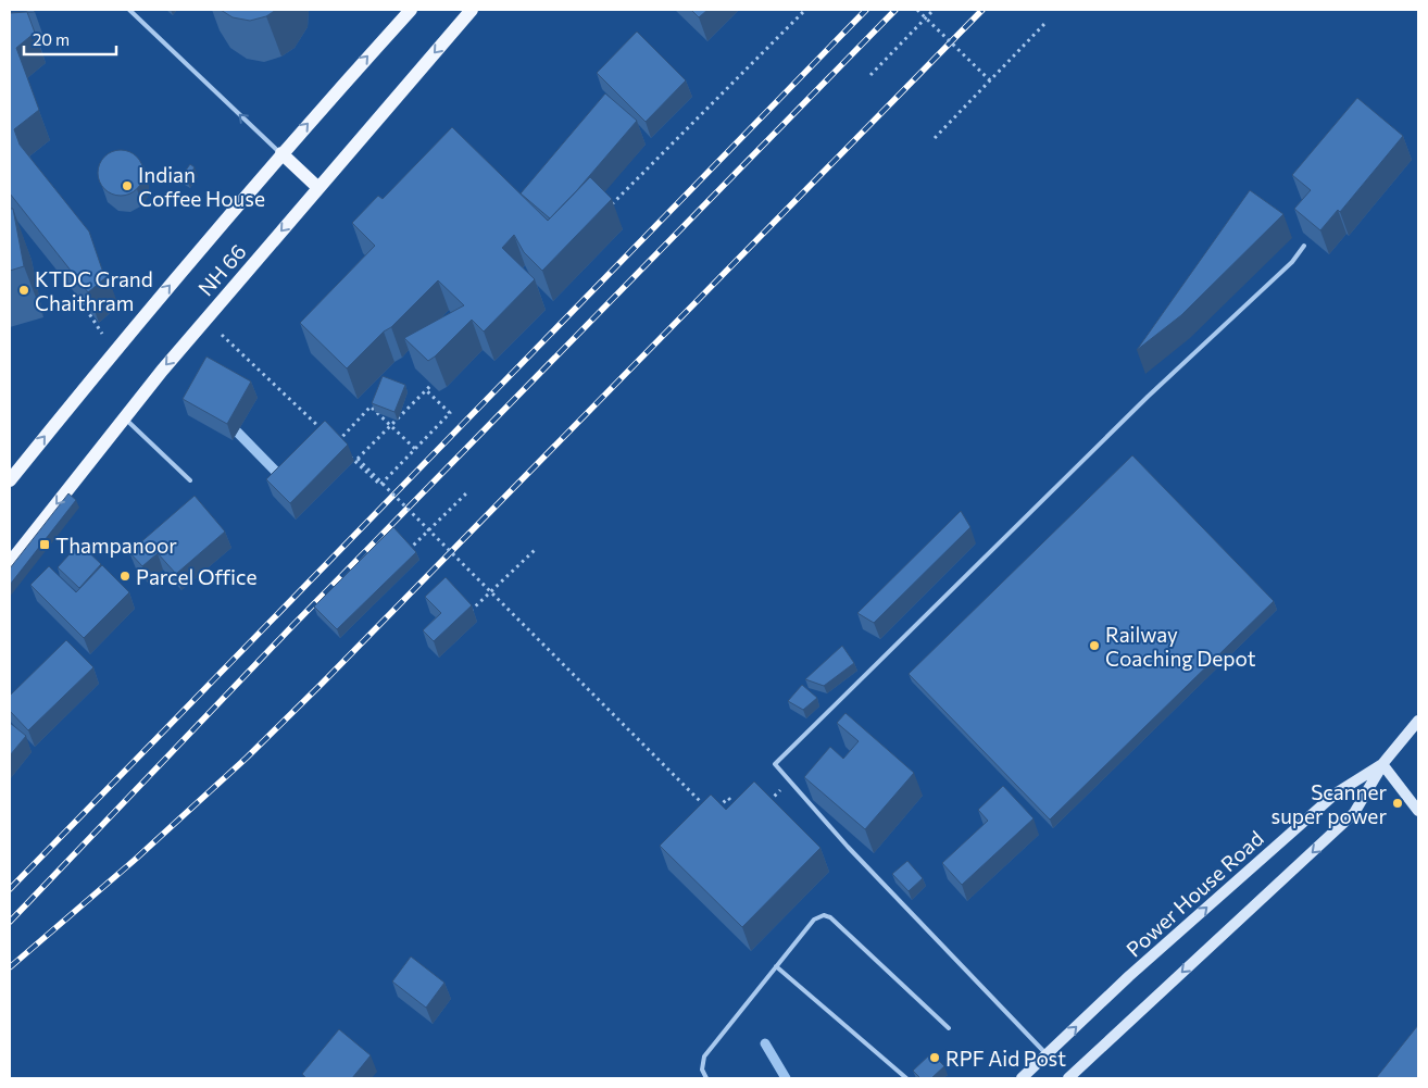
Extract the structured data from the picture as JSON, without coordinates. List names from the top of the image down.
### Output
{
  "streets": {
    "main road": ["NH 66", "Power House Road"]
  },
  "places": {
    "other": [
      "Indian Coffee House",
      "KTDC Grand Chaithram",
      "Parcel Office",
      "Railway Coaching Depot",
      "Scanner super power",
      "RPF Aid Post"
    ],
    "transit": ["Thampanoor"]
  },
  "scale_bar": "20 m"
}
